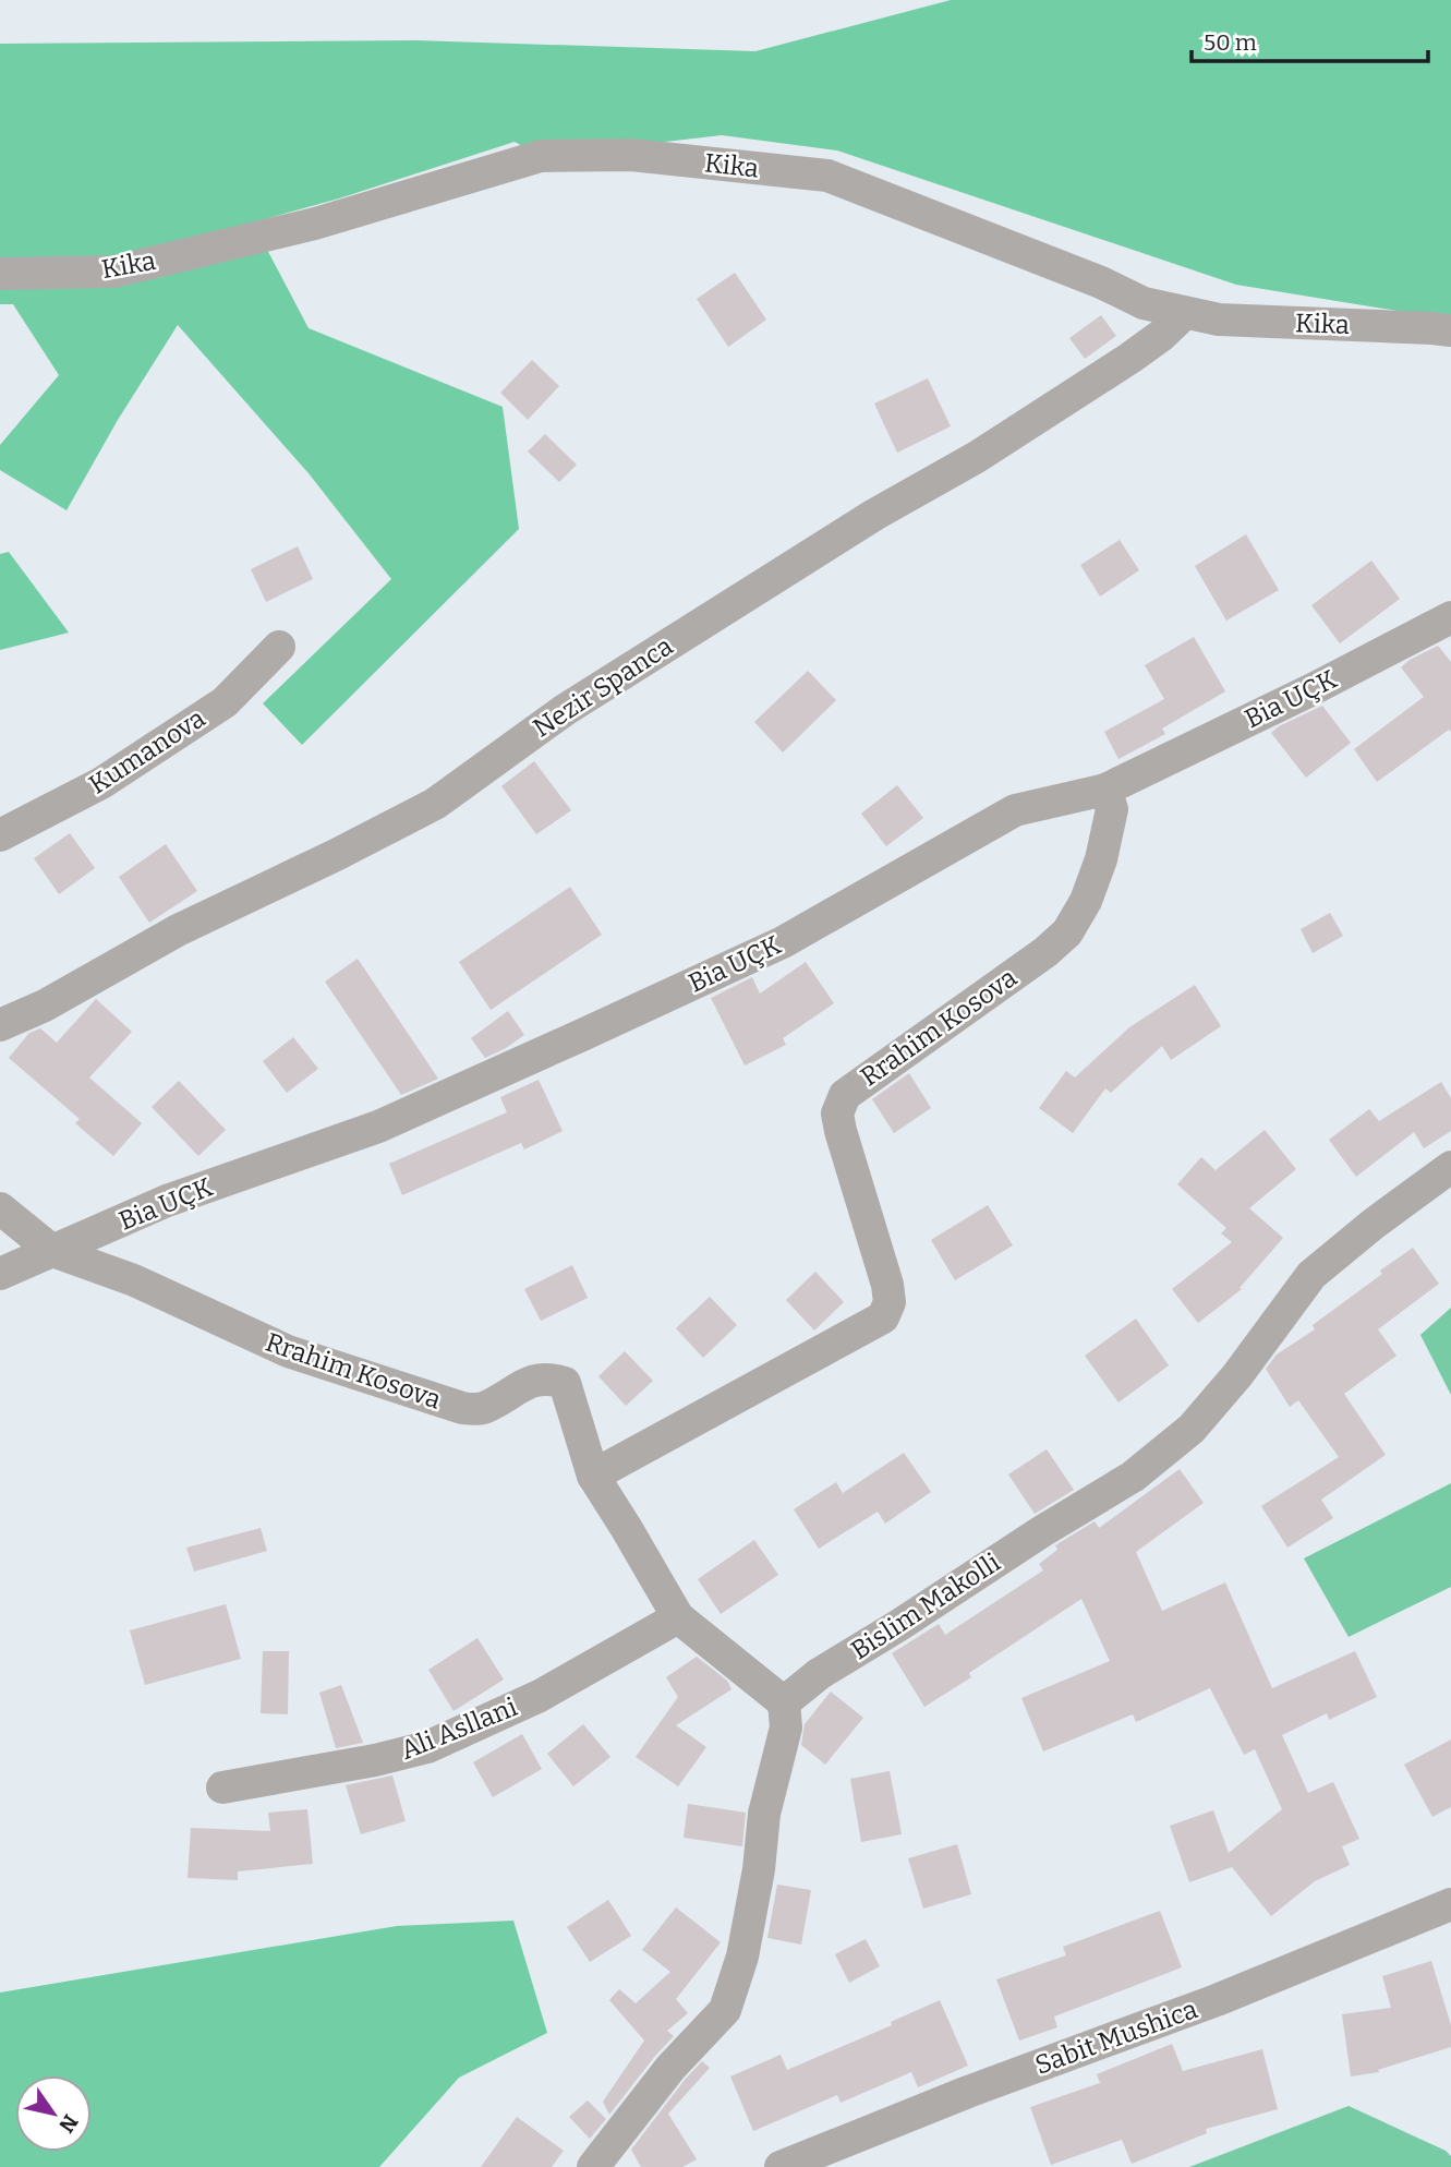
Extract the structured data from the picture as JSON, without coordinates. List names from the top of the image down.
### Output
{
  "streets": {
    "street": [
      "Kika",
      "Nezir Spanca",
      "Bia UÇK",
      "Kumanova",
      "Rrahim Kosova",
      "Bislim Makolli",
      "Ali Asllani",
      "Sabit Mushica"
    ]
  },
  "crossings": [
    ["Kika", "Nezir Spanca"],
    ["Bia UÇK", "Rrahim Kosova"],
    ["Rrahim Kosova", "Bislim Makolli"],
    ["Rrahim Kosova", "Ali Asllani"]
  ],
  "scale_bar": "50 m",
  "north": "bottom right"
}
